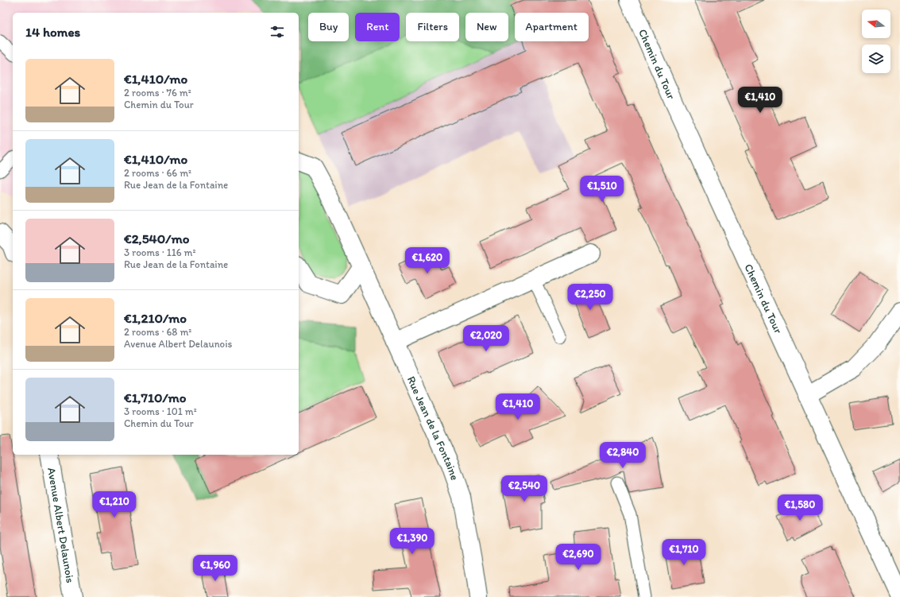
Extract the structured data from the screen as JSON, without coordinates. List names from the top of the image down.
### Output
{
  "streets": {
    "street": ["Chemin du Tour", "Rue Jean de la Fontaine", "Avenue Albert Delaunois"]
  },
  "north": "left",
  "page": {
    "chip": [
      "Buy",
      "Rent",
      "Filters",
      "New",
      "Apartment"
    ],
    "heading": "14 homes",
    "list": [
      {
        "name": "€1,410/mo",
        "note": "2 rooms · 76 m² · Chemin du Tour"
      },
      {
        "name": "€1,410/mo",
        "note": "2 rooms · 66 m² · Rue Jean de la Fontaine"
      },
      {
        "name": "€2,540/mo",
        "note": "3 rooms · 116 m² · Rue Jean de la Fontaine"
      },
      {
        "name": "€1,210/mo",
        "note": "2 rooms · 68 m² · Avenue Albert Delaunois"
      },
      {
        "name": "€1,710/mo",
        "note": "3 rooms · 101 m² · Chemin du Tour"
      }
    ],
    "price": [
      "€1,410",
      "€1,510",
      "€1,620",
      "€2,250",
      "€2,020",
      "€1,410",
      "€2,840",
      "€2,540",
      "€1,210",
      "€1,580",
      "€1,390",
      "€1,710",
      "€2,690",
      "€1,960"
    ]
  }
}
